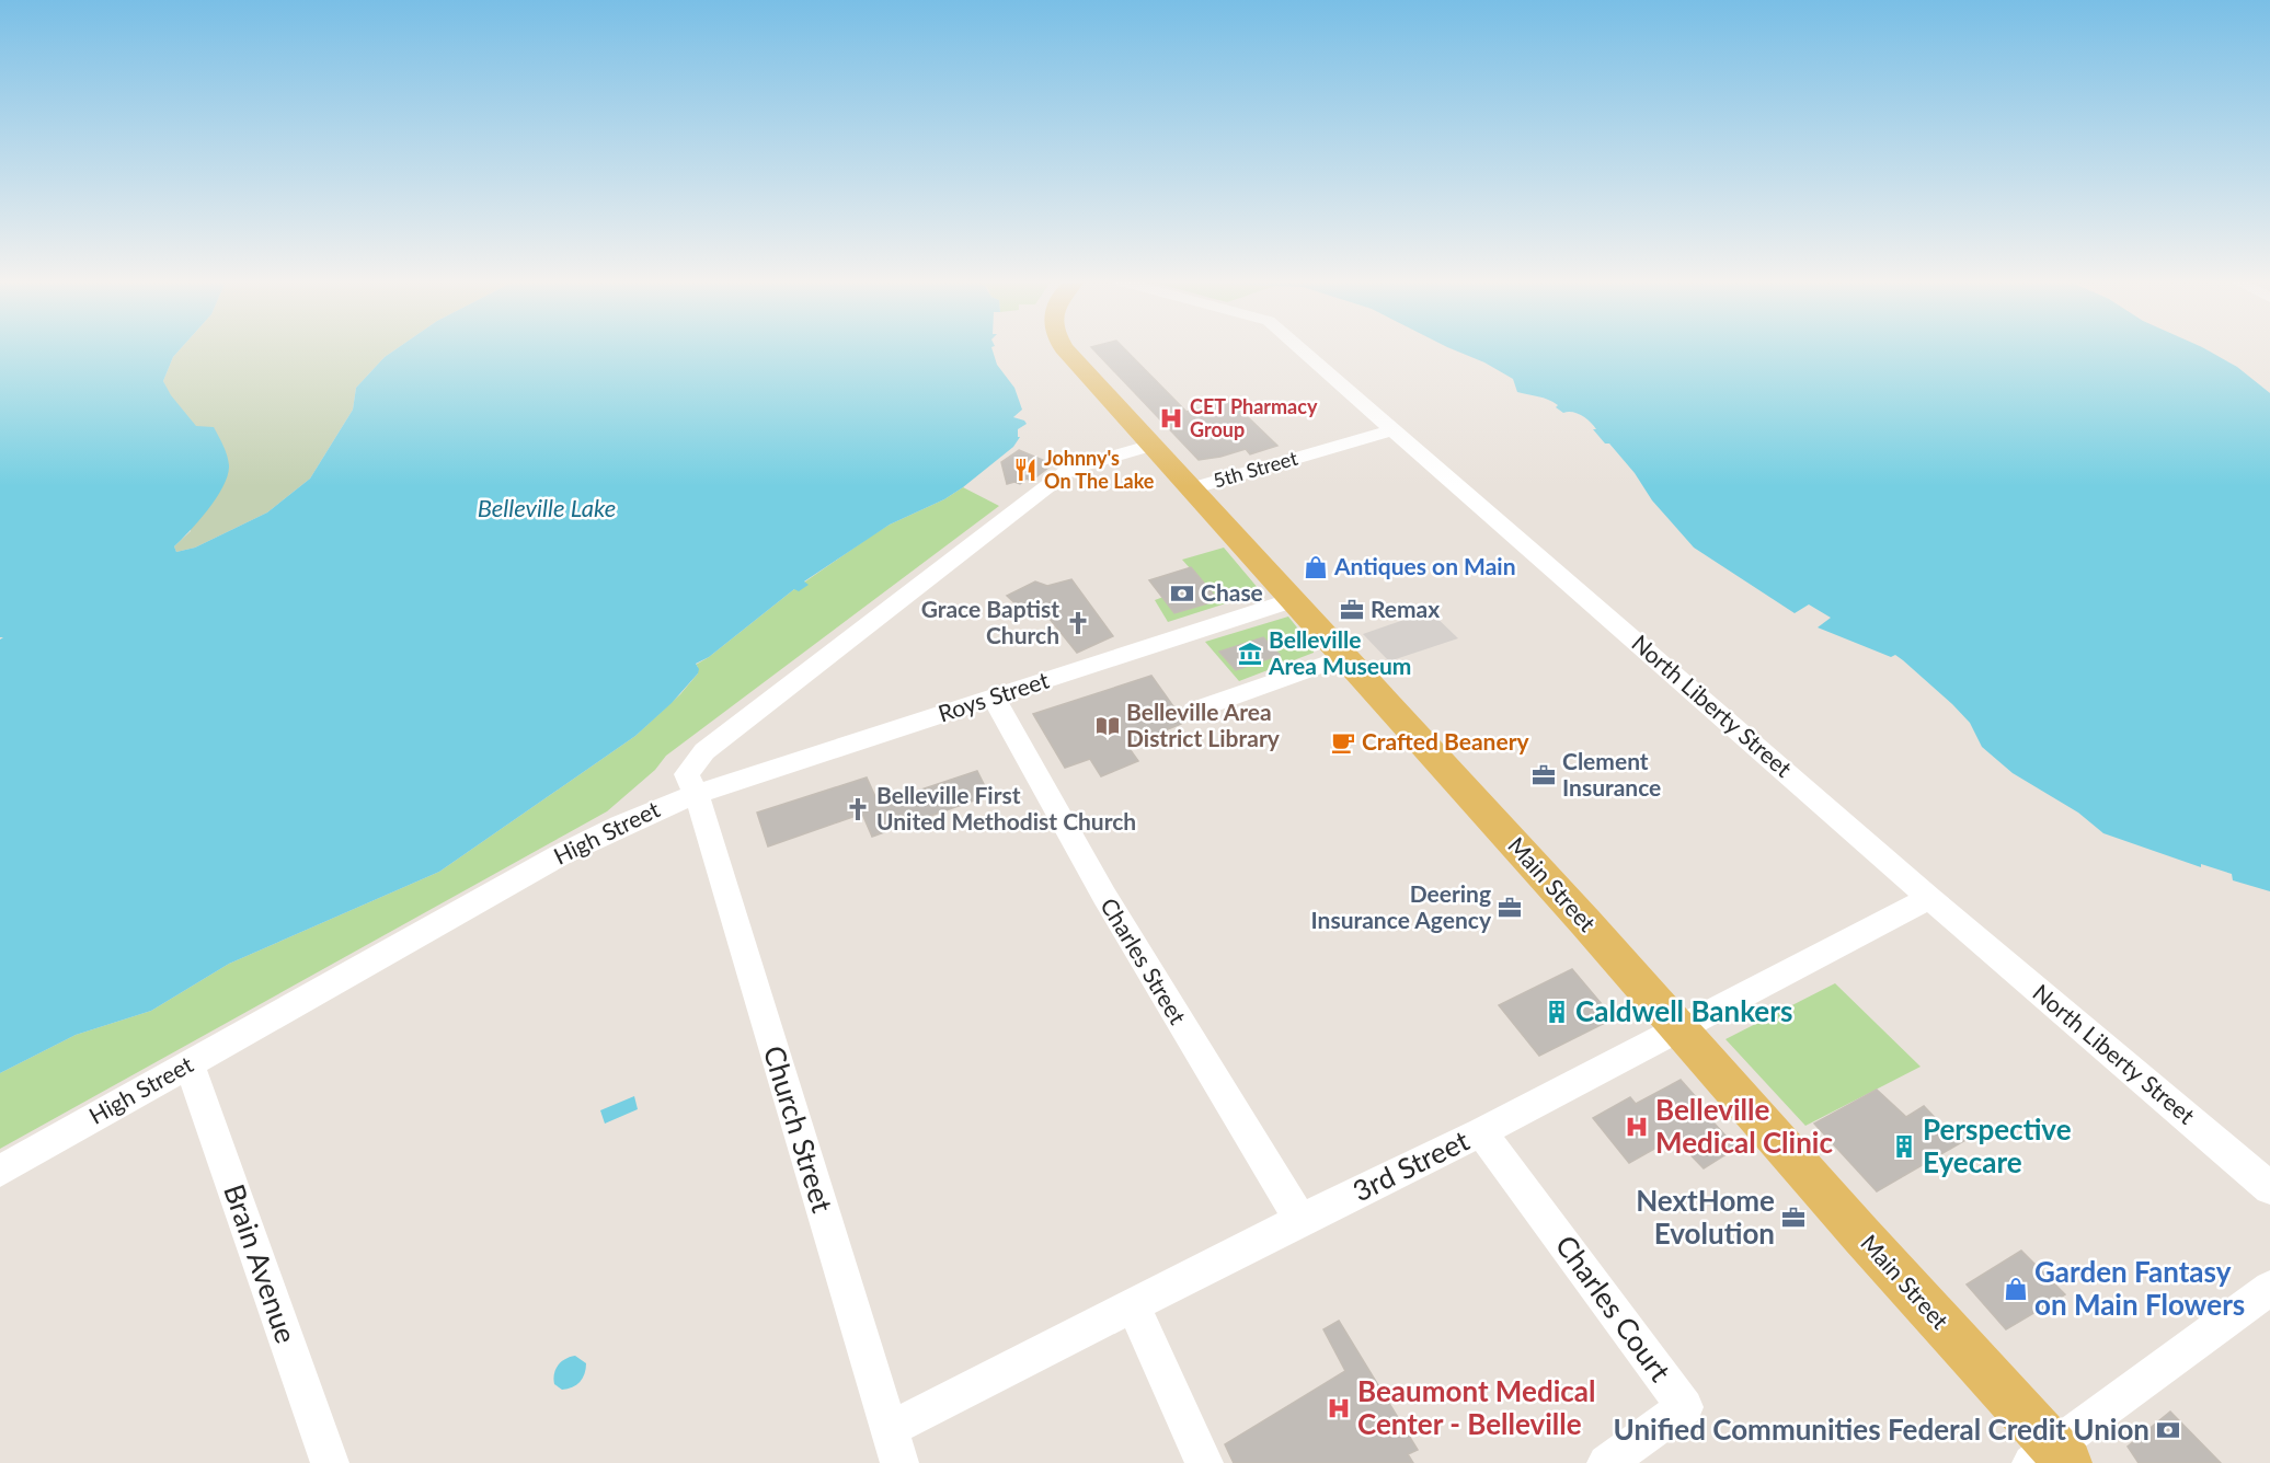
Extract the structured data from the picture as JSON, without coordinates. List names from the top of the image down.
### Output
{
  "streets": {
    "main road": ["Main Street"],
    "street": [
      "5th Street",
      "Roys Street",
      "North Liberty Street",
      "High Street",
      "Charles Street",
      "Church Street",
      "3rd Street",
      "Brain Avenue",
      "Charles Court"
    ]
  },
  "crossings": [
    ["5th Street", "North Liberty Street"],
    ["5th Street", "Main Street"],
    ["Roys Street", "High Street"],
    ["Roys Street", "Main Street"],
    ["Roys Street", "Charles Street"],
    ["Roys Street", "Church Street"],
    ["North Liberty Street", "3rd Street"],
    ["High Street", "Church Street"],
    ["High Street", "Brain Avenue"],
    ["Main Street", "3rd Street"],
    ["Charles Street", "3rd Street"],
    ["Church Street", "3rd Street"],
    ["3rd Street", "Charles Court"]
  ],
  "water": ["Belleville Lake"],
  "places": {
    "hospital": ["CET Pharmacy Group", "Belleville Medical Clinic", "Beaumont Medical Center - Belleville"],
    "restaurant": ["Johnny's On The Lake"],
    "shop": ["Antiques on Main", "Garden Fantasy on Main Flowers"],
    "bank": ["Chase", "Unified Communities Federal Credit Union"],
    "office": [
      "Remax",
      "Clement Insurance",
      "Deering Insurance Agency",
      "NextHome Evolution"
    ],
    "church": ["Grace Baptist Church", "Belleville First United Methodist Church"],
    "museum": ["Belleville Area Museum"],
    "library": ["Belleville Area District Library"],
    "cafe": ["Crafted Beanery"],
    "building": ["Caldwell Bankers", "Perspective Eyecare"]
  }
}
